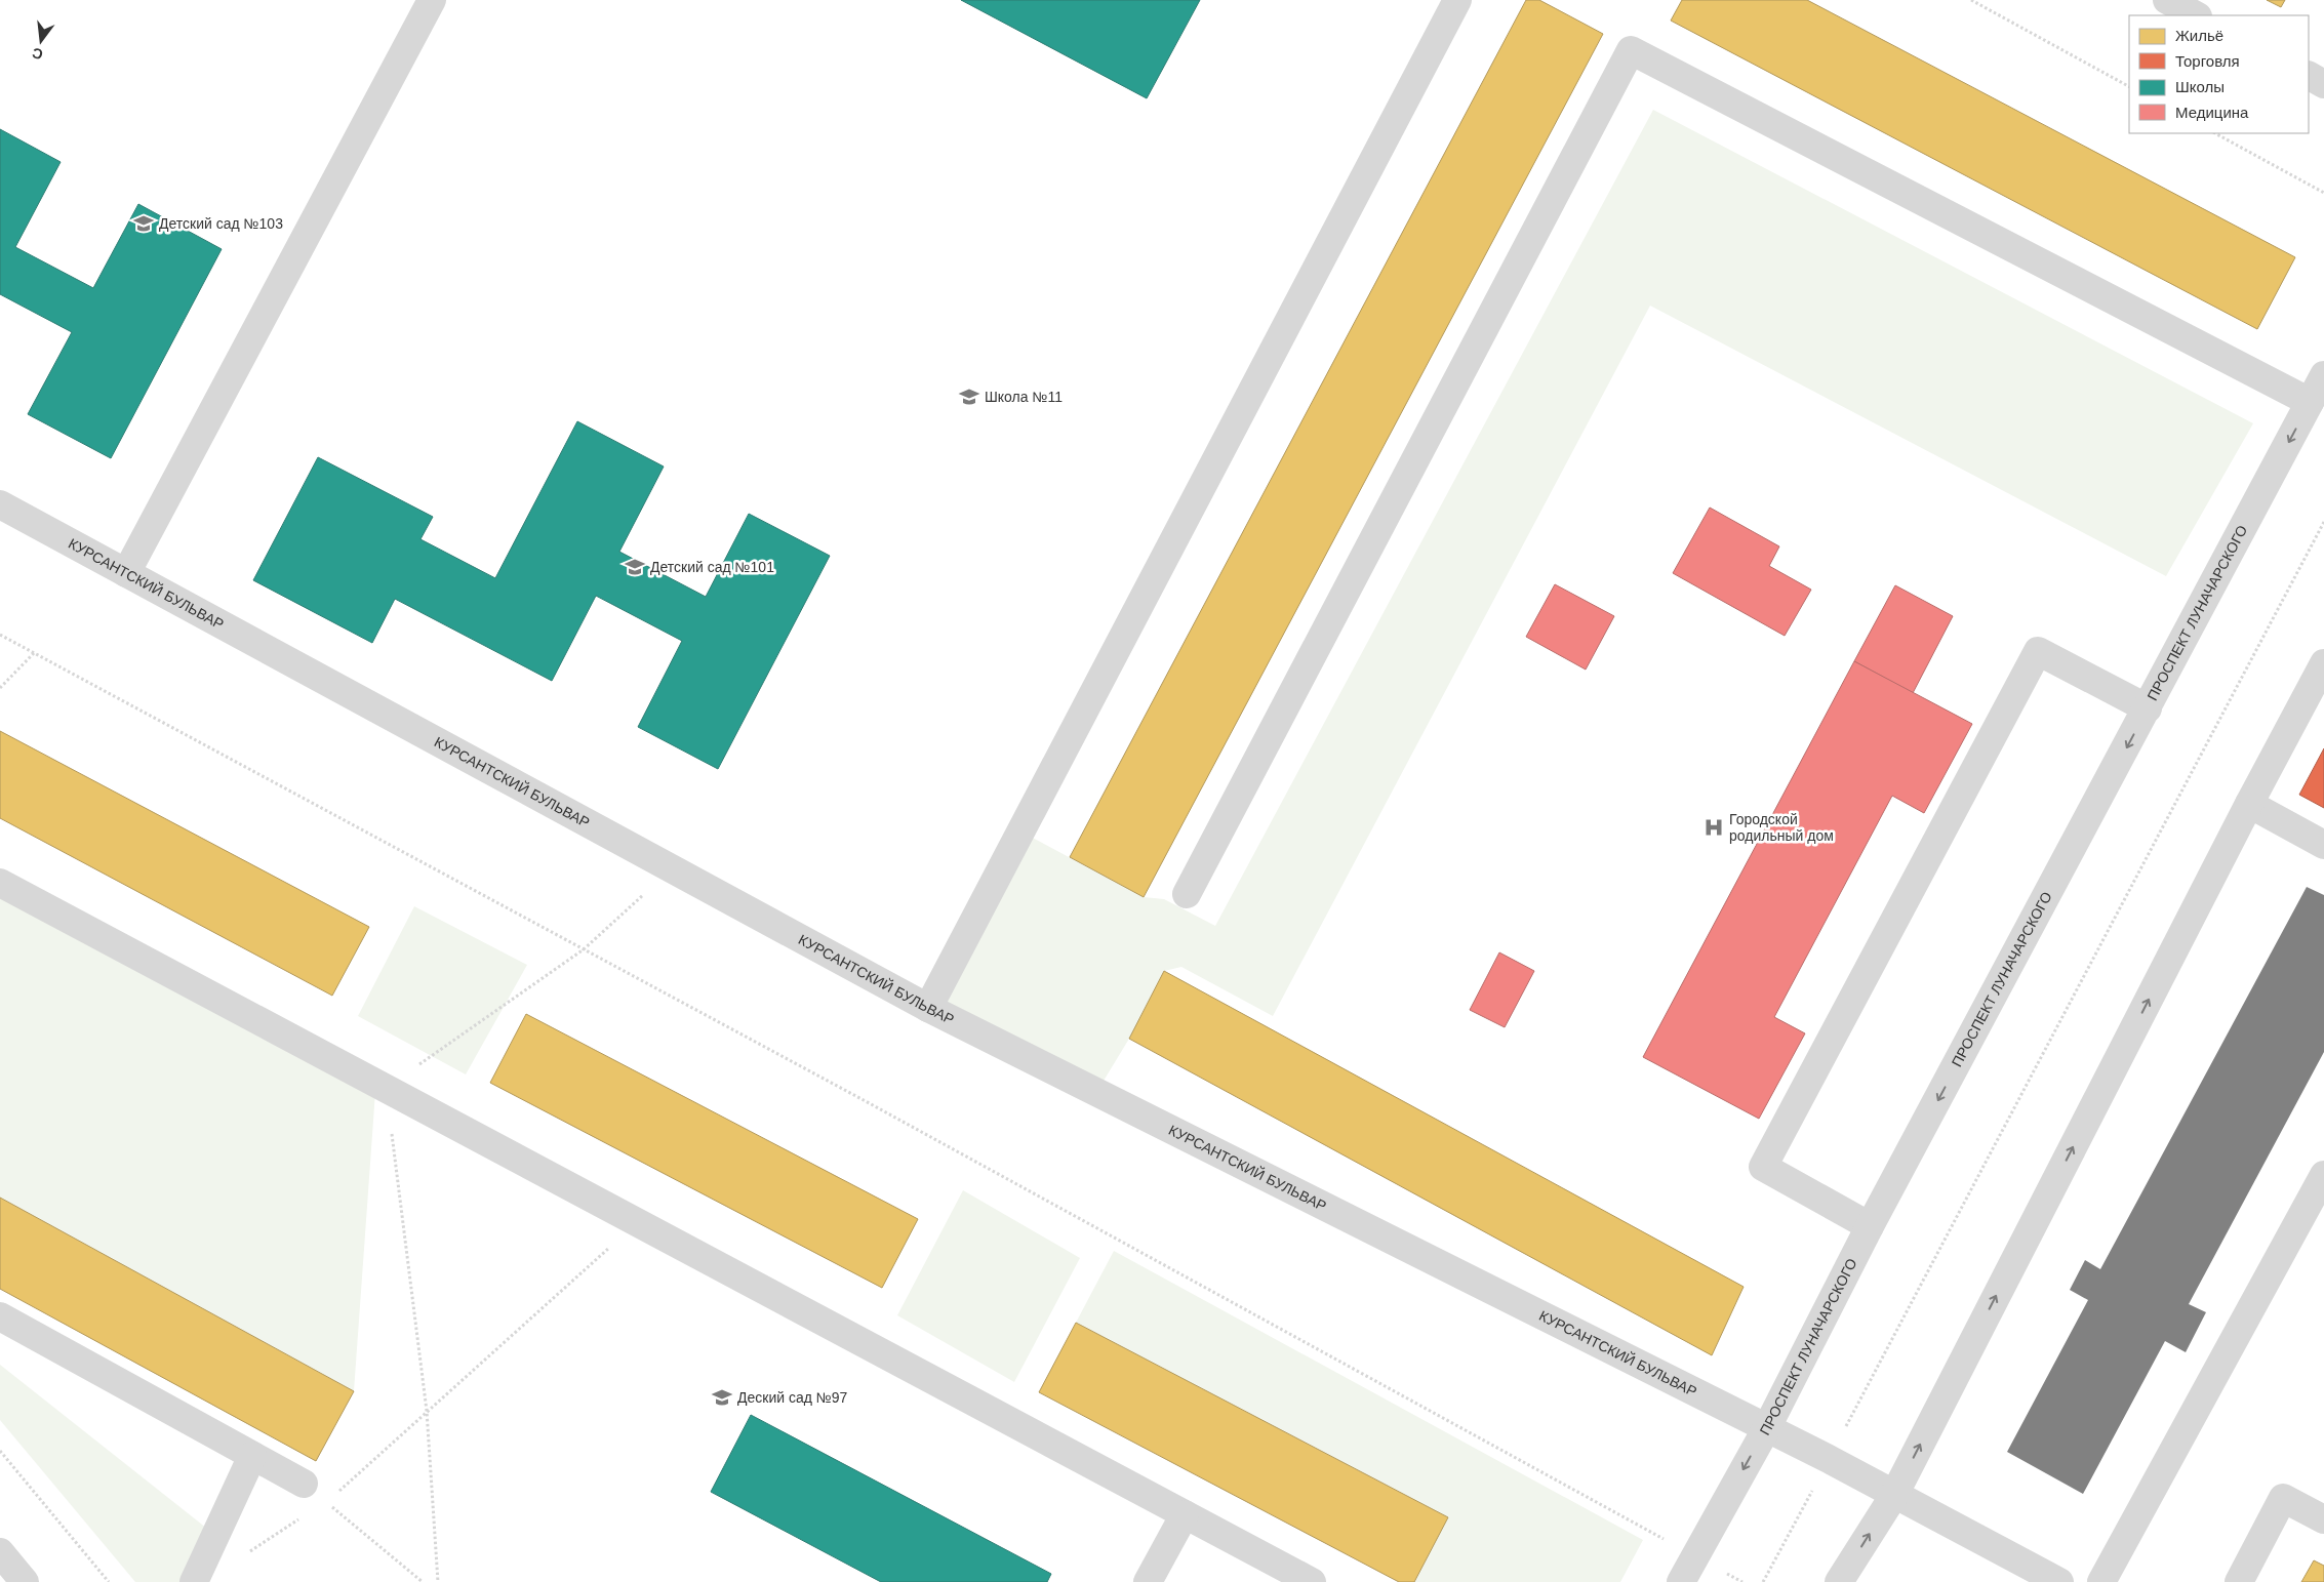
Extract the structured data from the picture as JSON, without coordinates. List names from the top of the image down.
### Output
{
  "streets": {
    "street": ["КУРСАНТСКИЙ БУЛЬВАР", "ПРОСПЕКТ ЛУНАЧАРСКОГО"]
  },
  "crossings": [
    ["КУРСАНТСКИЙ БУЛЬВАР", "ПРОСПЕКТ ЛУНАЧАРСКОГО"]
  ],
  "places": {
    "school or university": [
      "Детский сад №103",
      "Школа №11",
      "Детский сад №101",
      "Деский сад №97"
    ],
    "hospital": ["Городской родильный дом"]
  },
  "legend": [
    "Жильё",
    "Торговля",
    "Школы",
    "Медицина"
  ],
  "north": "bottom"
}
